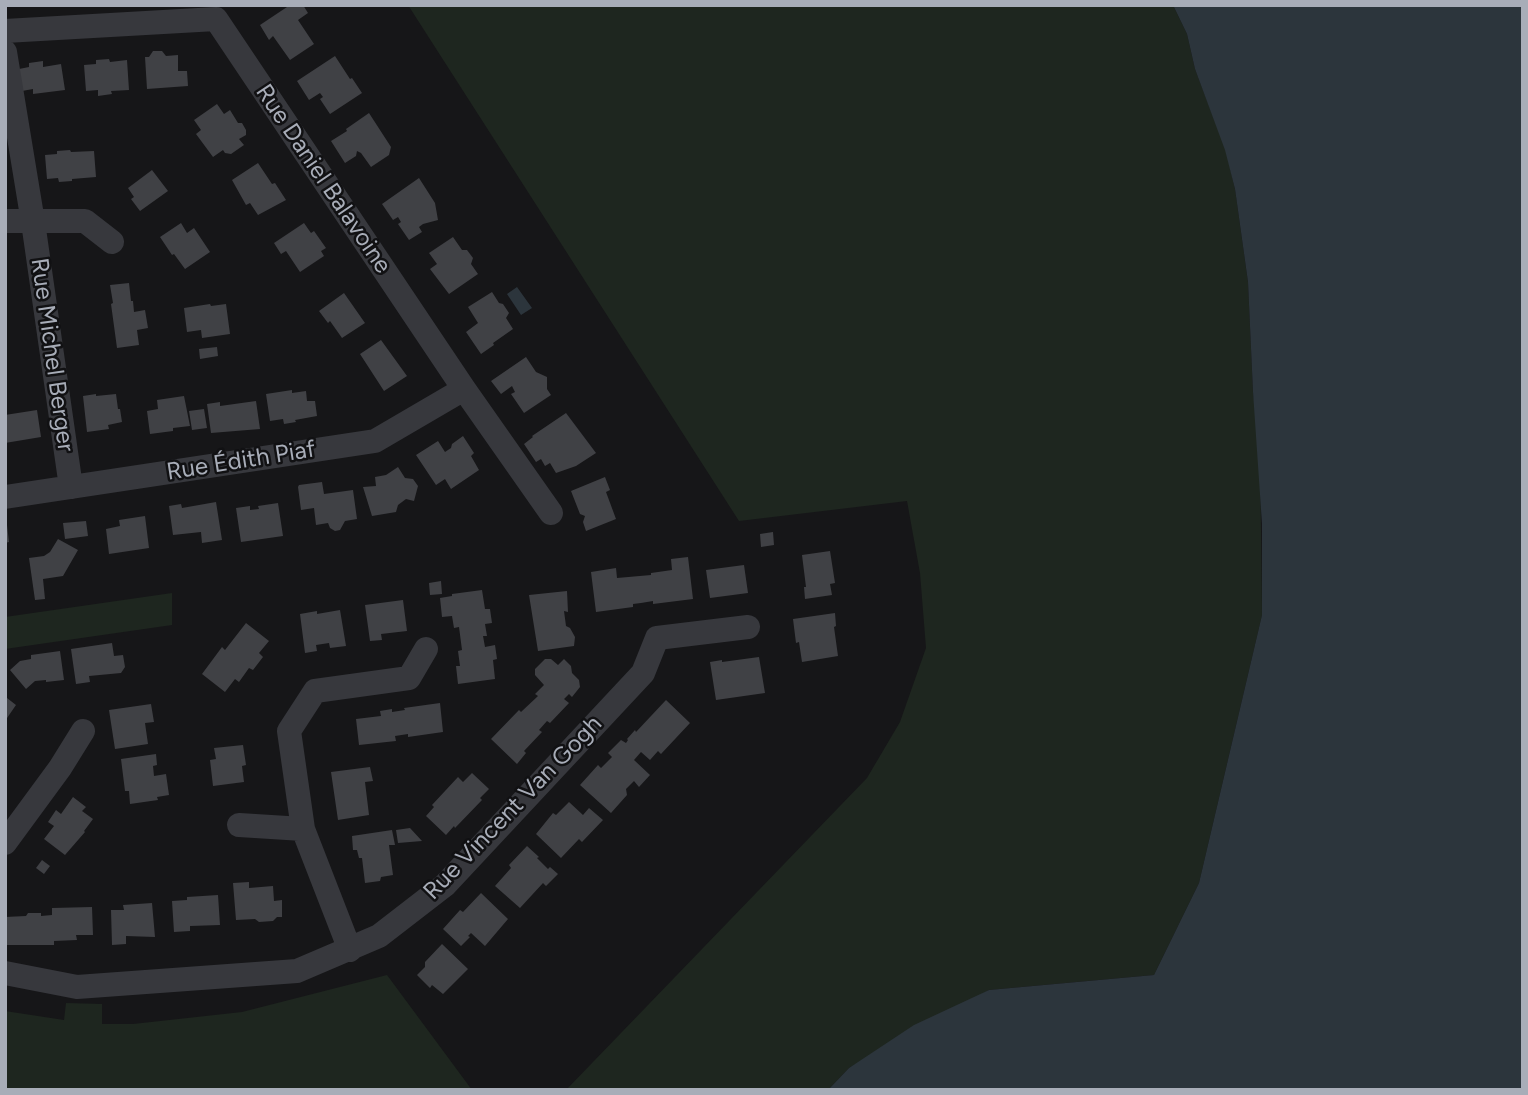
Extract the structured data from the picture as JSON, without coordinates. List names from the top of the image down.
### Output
{
  "streets": {
    "street": [
      "Rue Daniel Balavoine",
      "Rue Michel Berger",
      "Rue Édith Piaf",
      "Rue Vincent Van Gogh"
    ]
  },
  "crossings": [
    ["Rue Daniel Balavoine", "Rue Édith Piaf"],
    ["Rue Michel Berger", "Rue Édith Piaf"]
  ]
}
